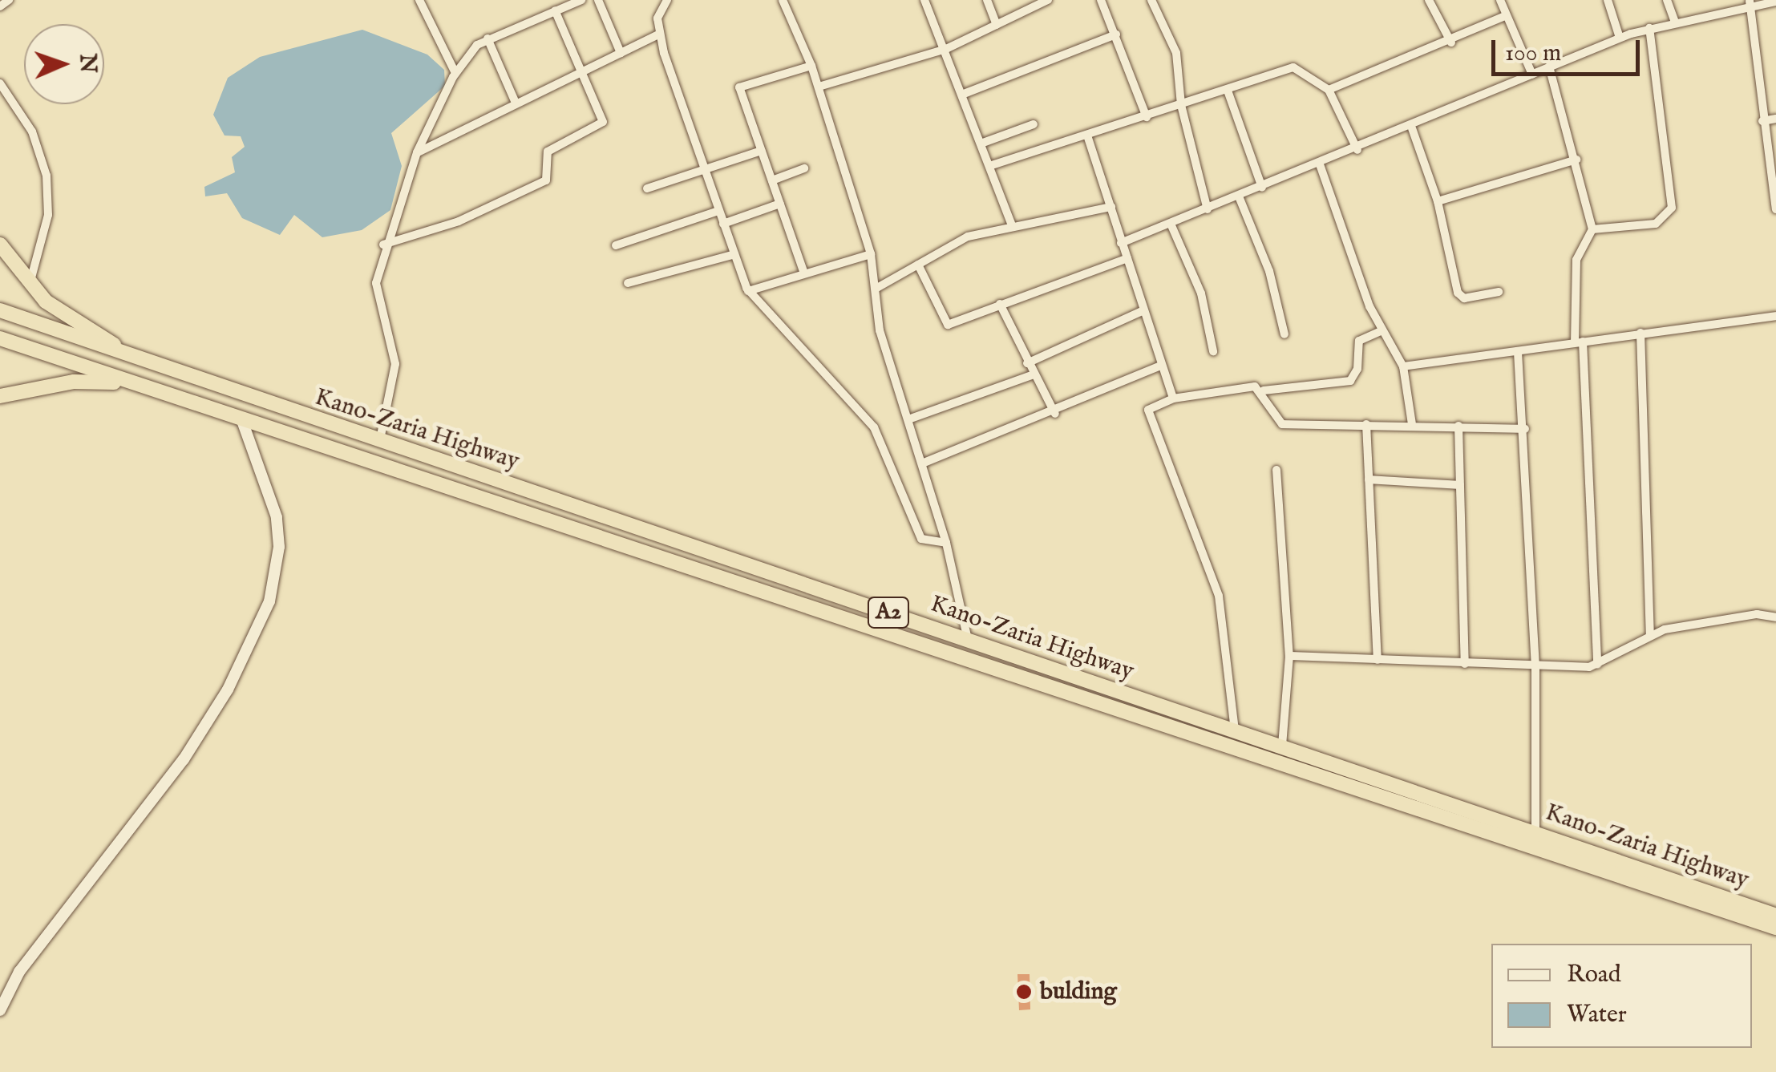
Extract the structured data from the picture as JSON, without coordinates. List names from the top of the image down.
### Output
{
  "streets": {
    "highway": ["Kano-Zaria Highway", "A2"]
  },
  "places": ["bulding"],
  "legend": ["Road", "Water"],
  "scale_bar": "100 m",
  "north": "right"
}
